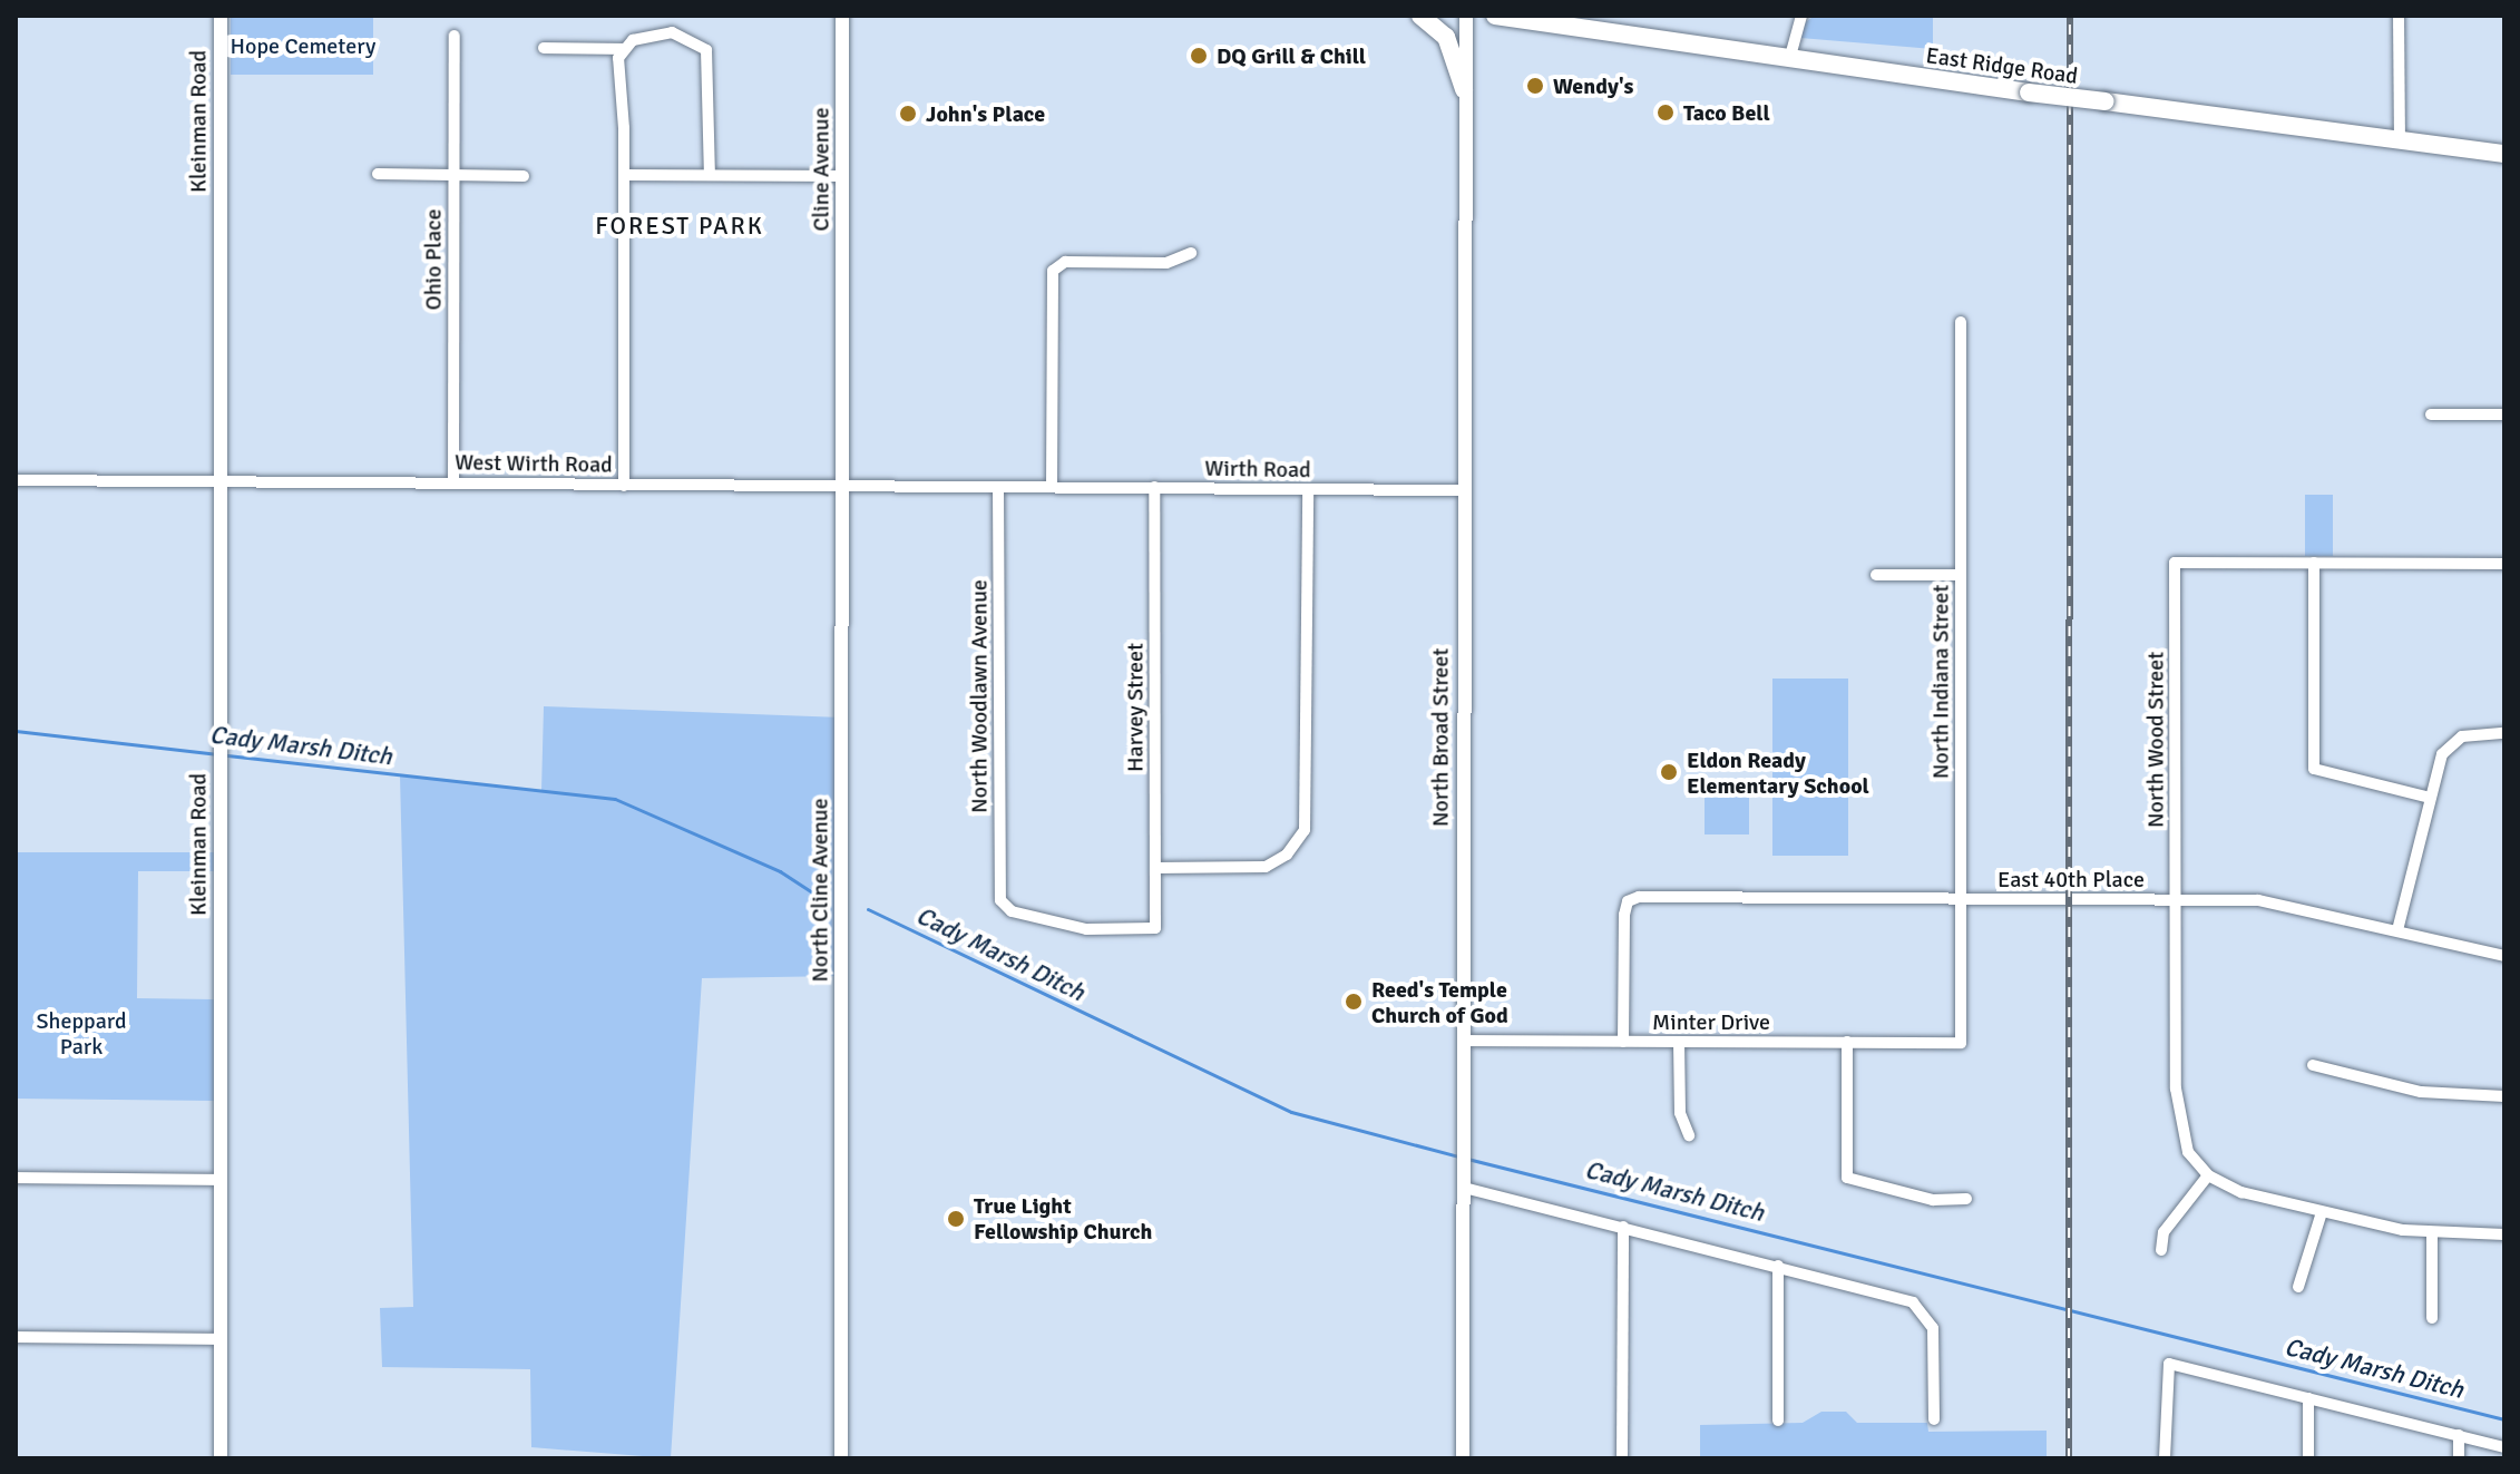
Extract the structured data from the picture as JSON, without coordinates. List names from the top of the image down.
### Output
{
  "streets": {
    "main road": ["East Ridge Road"],
    "street": [
      "Kleinman Road",
      "Cline Avenue",
      "Ohio Place",
      "West Wirth Road",
      "Wirth Road",
      "North Indiana Street",
      "North Woodlawn Avenue",
      "Harvey Street",
      "North Broad Street",
      "North Wood Street",
      "East 40th Place",
      "North Cline Avenue",
      "Minter Drive"
    ]
  },
  "crossings": [
    ["Kleinman Road", "West Wirth Road"],
    ["Cline Avenue", "North Cline Avenue"],
    ["Ohio Place", "West Wirth Road"],
    ["West Wirth Road", "Wirth Road"],
    ["West Wirth Road", "North Woodlawn Avenue"],
    ["West Wirth Road", "North Cline Avenue"],
    ["Wirth Road", "Harvey Street"],
    ["Wirth Road", "North Broad Street"],
    ["North Indiana Street", "East 40th Place"],
    ["North Indiana Street", "Minter Drive"],
    ["North Woodlawn Avenue", "Harvey Street"],
    ["North Broad Street", "Minter Drive"],
    ["North Wood Street", "East 40th Place"],
    ["East 40th Place", "Minter Drive"]
  ],
  "districts": ["FOREST PARK"],
  "water": ["Cady Marsh Ditch"],
  "parks": ["Hope Cemetery", "Sheppard Park"],
  "places": [
    "DQ Grill & Chill",
    "Wendy's",
    "Taco Bell",
    "John's Place",
    "Eldon Ready Elementary School",
    "Reed's Temple Church of God",
    "True Light Fellowship Church"
  ]
}
